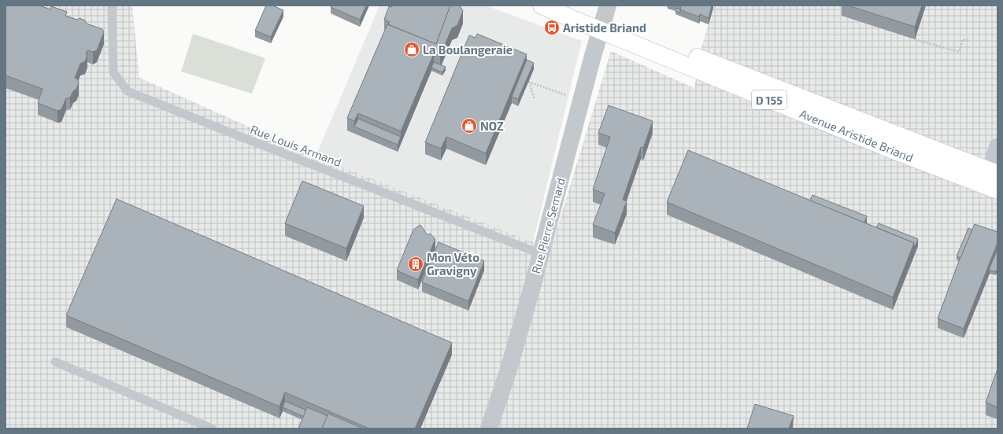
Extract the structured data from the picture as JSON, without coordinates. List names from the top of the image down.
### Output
{
  "streets": {
    "main road": ["D 155", "Avenue Aristide Briand"],
    "street": ["Rue Pierre Semard"],
    "lane": ["Rue Louis Armand"]
  },
  "crossings": [
    ["Avenue Aristide Briand", "Rue Pierre Semard"],
    ["Rue Louis Armand", "Rue Pierre Semard"]
  ],
  "places": {
    "bus stop": ["Aristide Briand"],
    "shop": ["La Boulangeraie", "NOZ"],
    "building": ["Mon Véto Gravigny"]
  }
}
